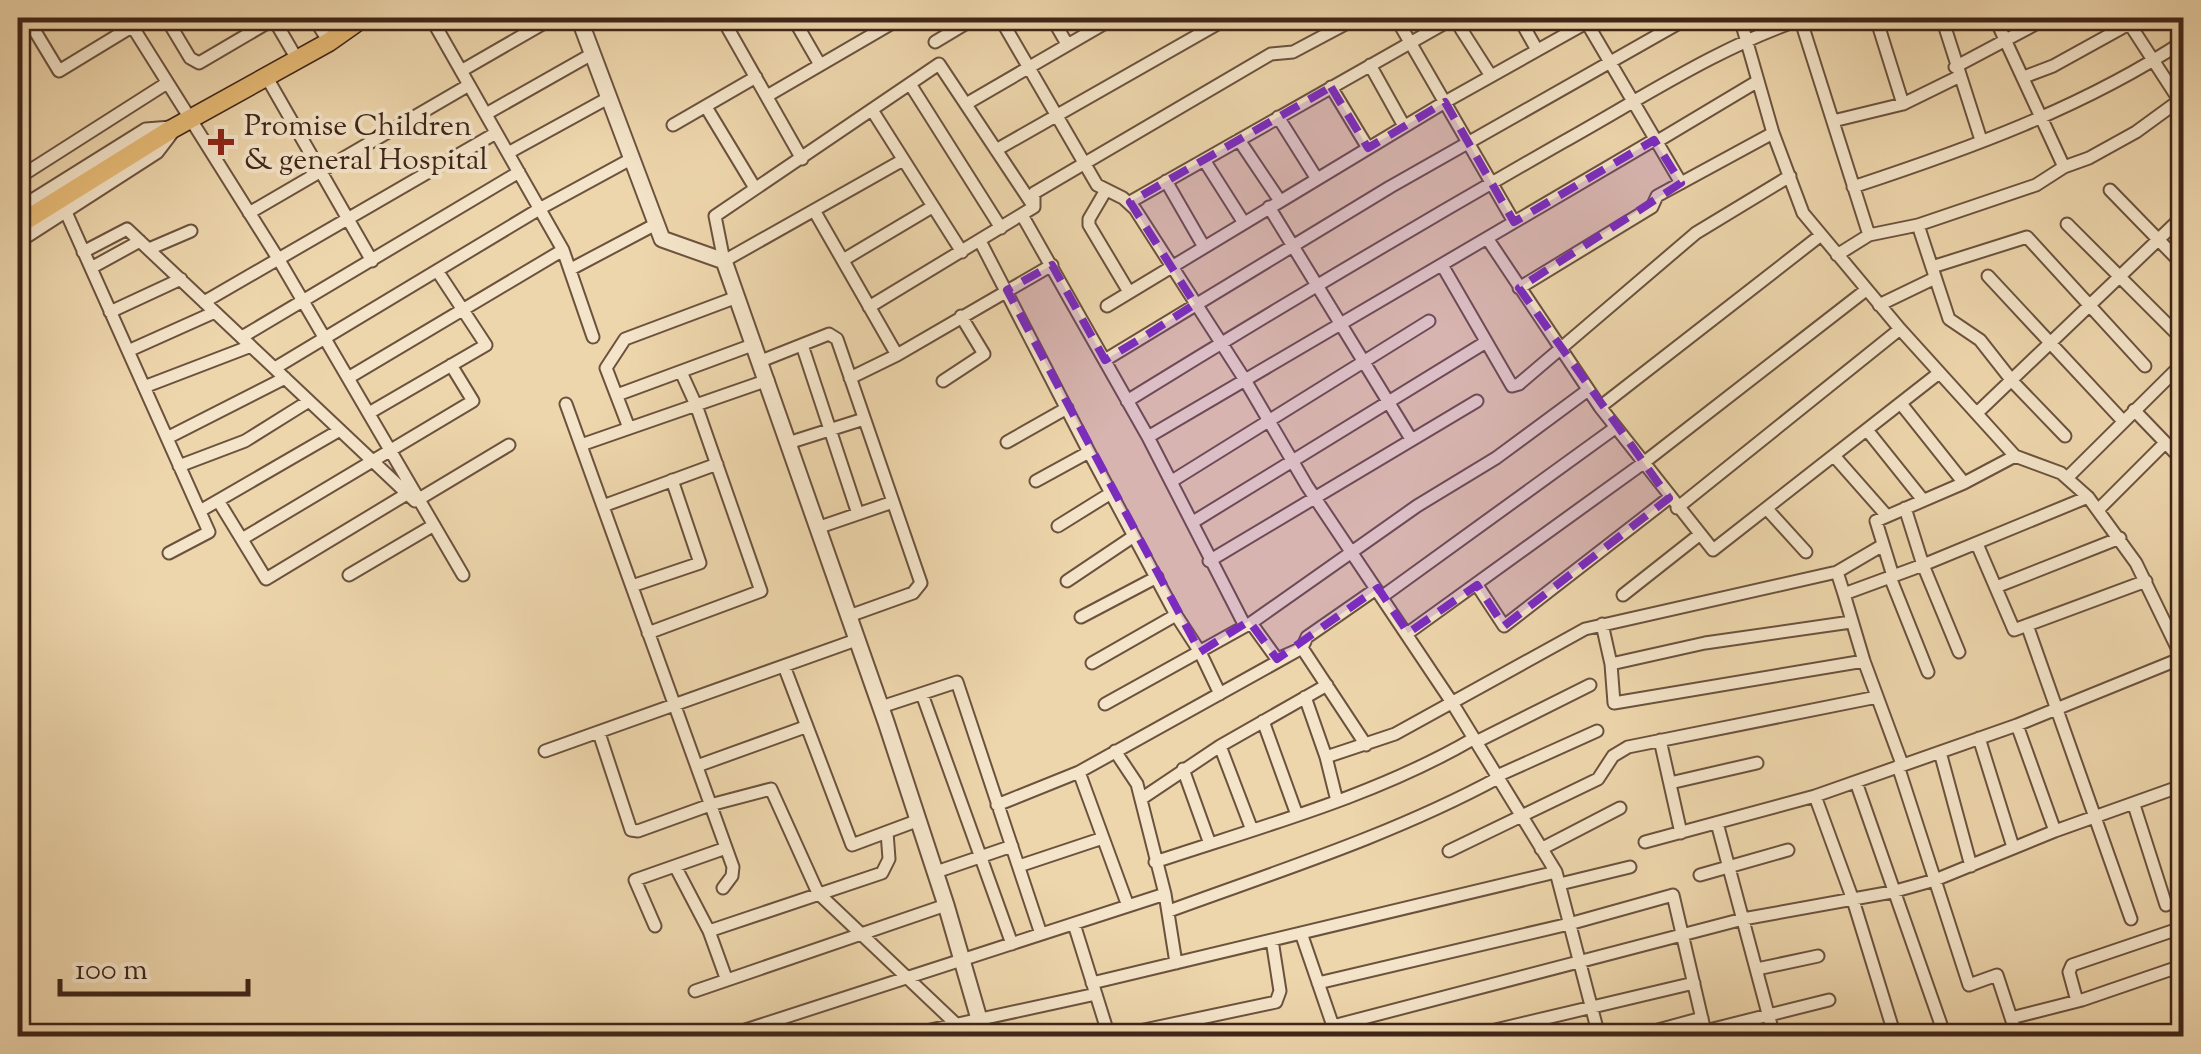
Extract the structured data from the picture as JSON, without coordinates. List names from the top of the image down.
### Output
{
  "places": {
    "health": ["Promise Children & general Hospital"]
  },
  "scale_bar": "100 m"
}
